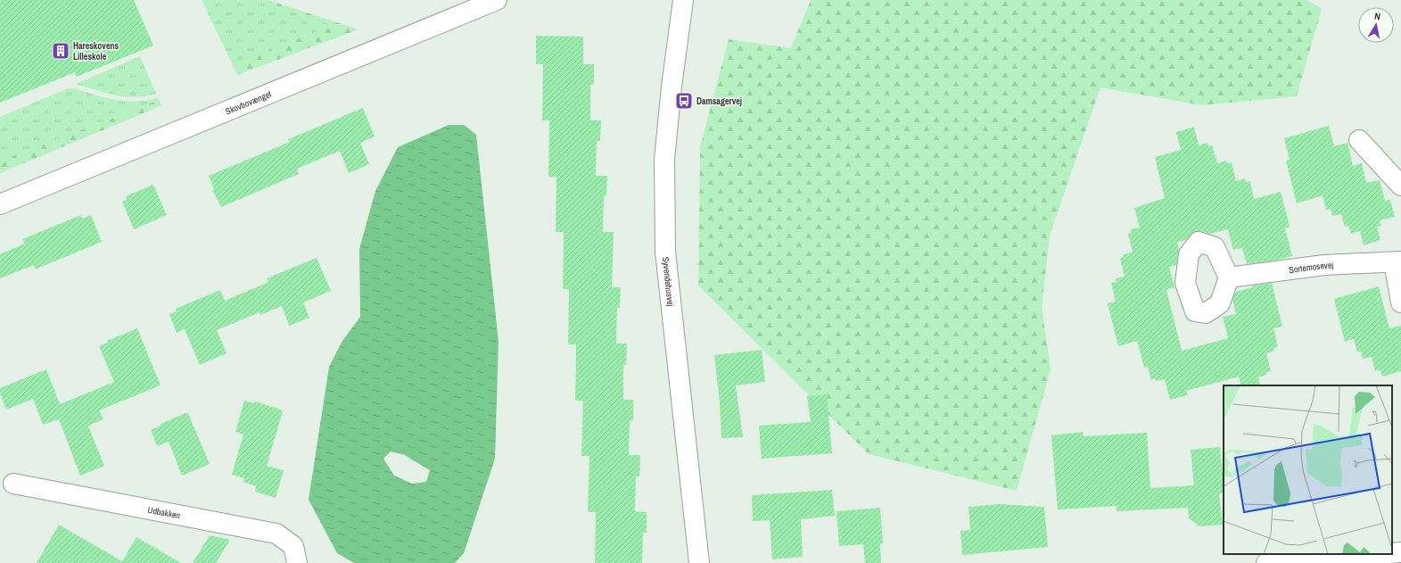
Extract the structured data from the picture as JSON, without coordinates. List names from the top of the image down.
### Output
{
  "streets": {
    "street": [
      "Skovbovænget",
      "Sortemosevej",
      "Syvendehusvej",
      "Udbakken"
    ]
  },
  "places": {
    "building": ["Hareskovens Lilleskole"],
    "bus stop": ["Damsagervej"]
  },
  "north": "top"
}
